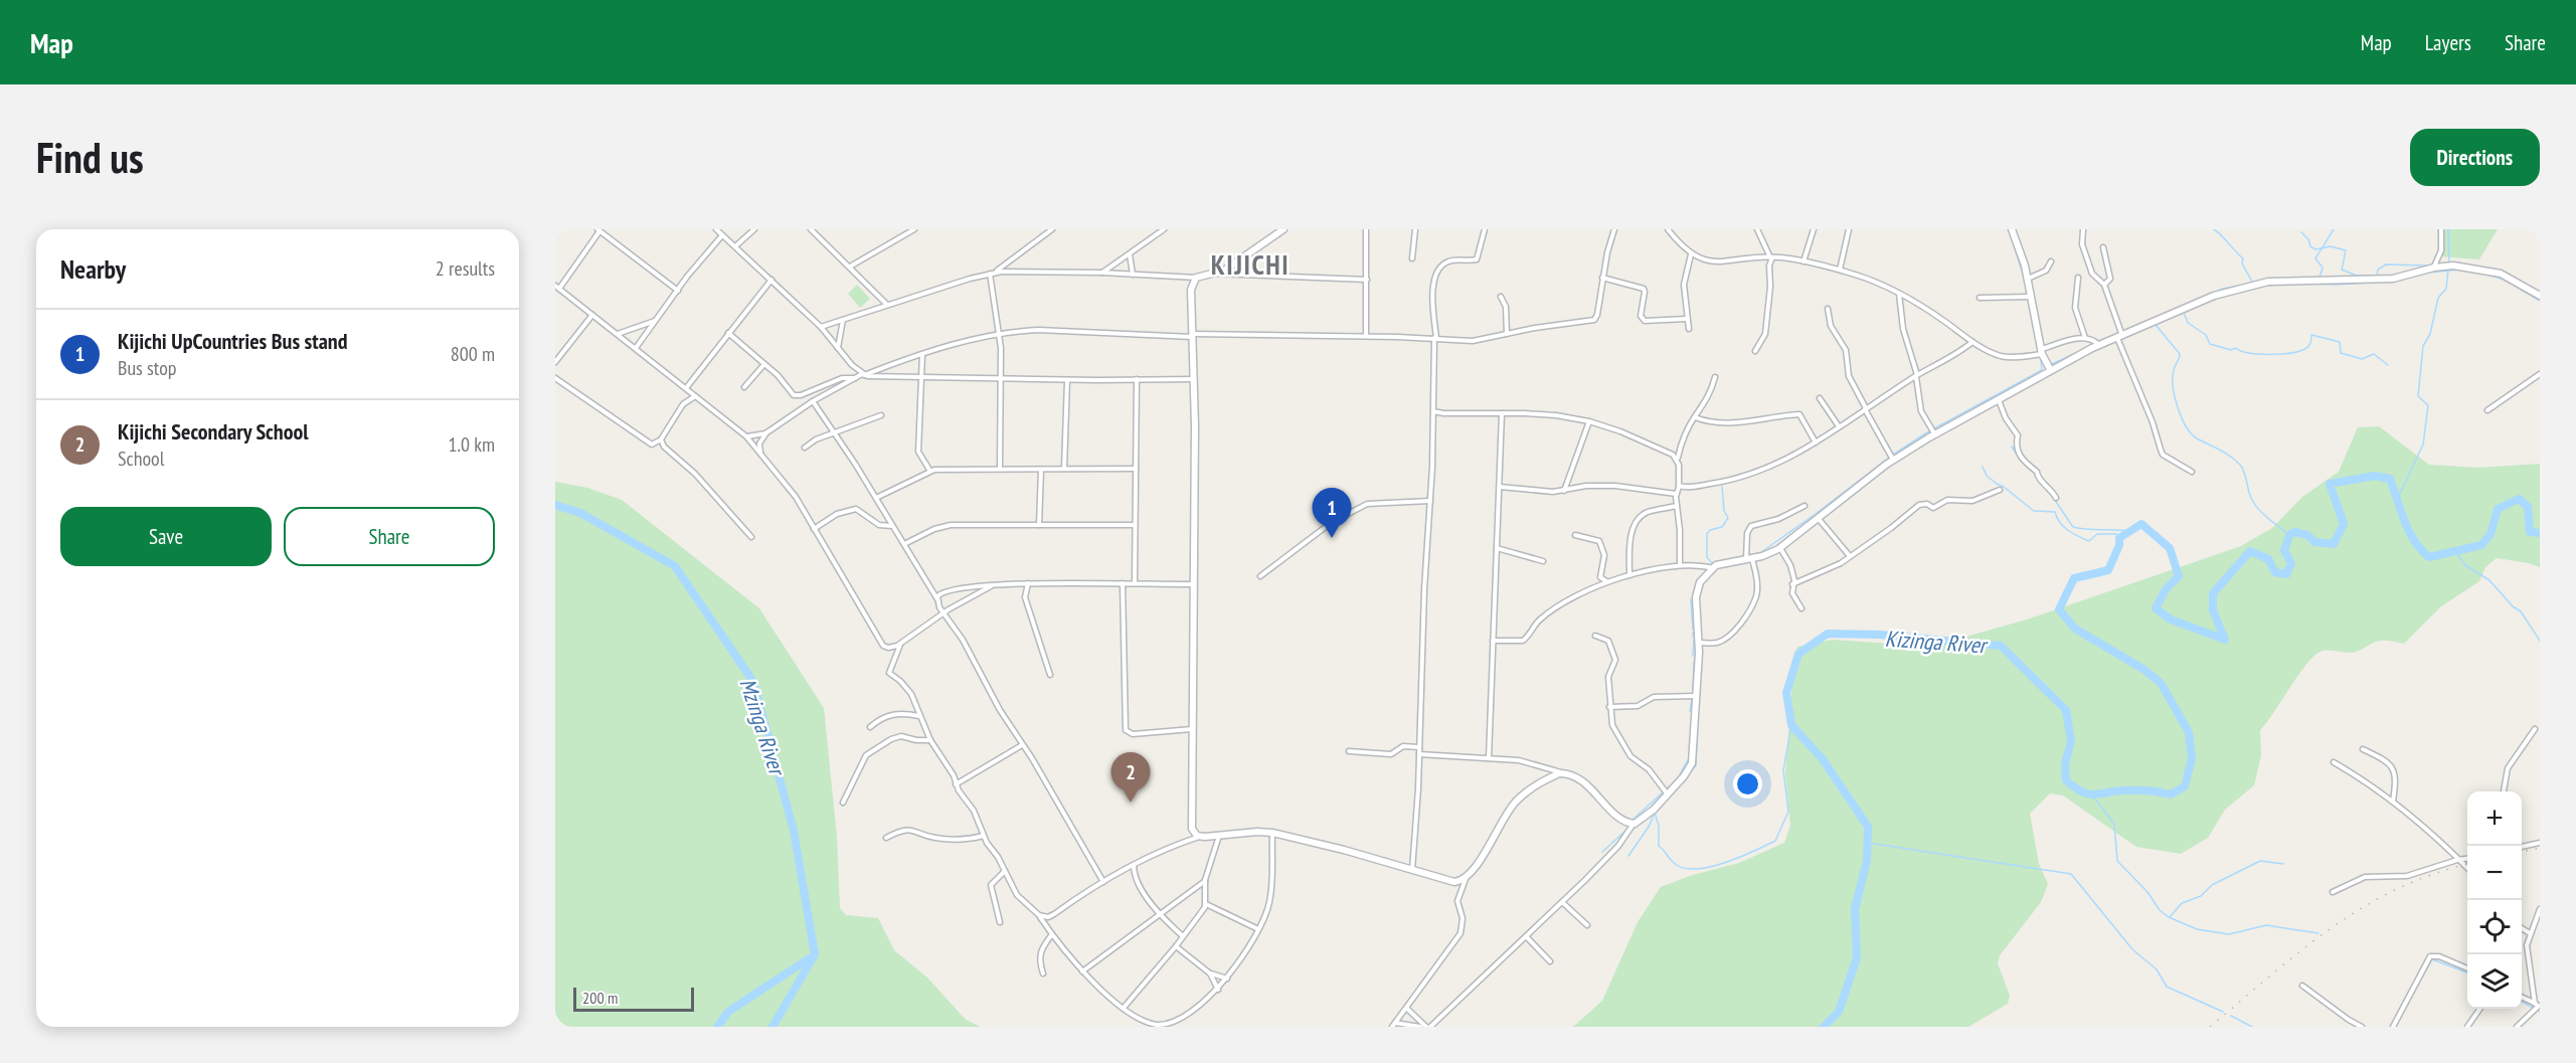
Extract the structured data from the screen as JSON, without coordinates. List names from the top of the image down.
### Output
{
  "districts": ["KIJICHI"],
  "water": ["Kizinga River", "Mzinga River"],
  "scale_bar": "200 m",
  "page": {
    "header": "Map",
    "nav": ["Map", "Layers", "Share"],
    "buttons": [
      "Directions",
      ["Save", "Share"]
    ],
    "title": "Find us",
    "heading": ["Nearby", "2 results"],
    "list": [
      {
        "mark": "1",
        "name": "Kijichi UpCountries Bus stand",
        "note": "Bus stop",
        "value": "800 m"
      },
      {
        "mark": "2",
        "name": "Kijichi Secondary School",
        "note": "School",
        "value": "1.0 km"
      }
    ],
    "pins": ["1", "2"],
    "map_buttons": ["+", "−"],
    "scale": "200 m"
  }
}
